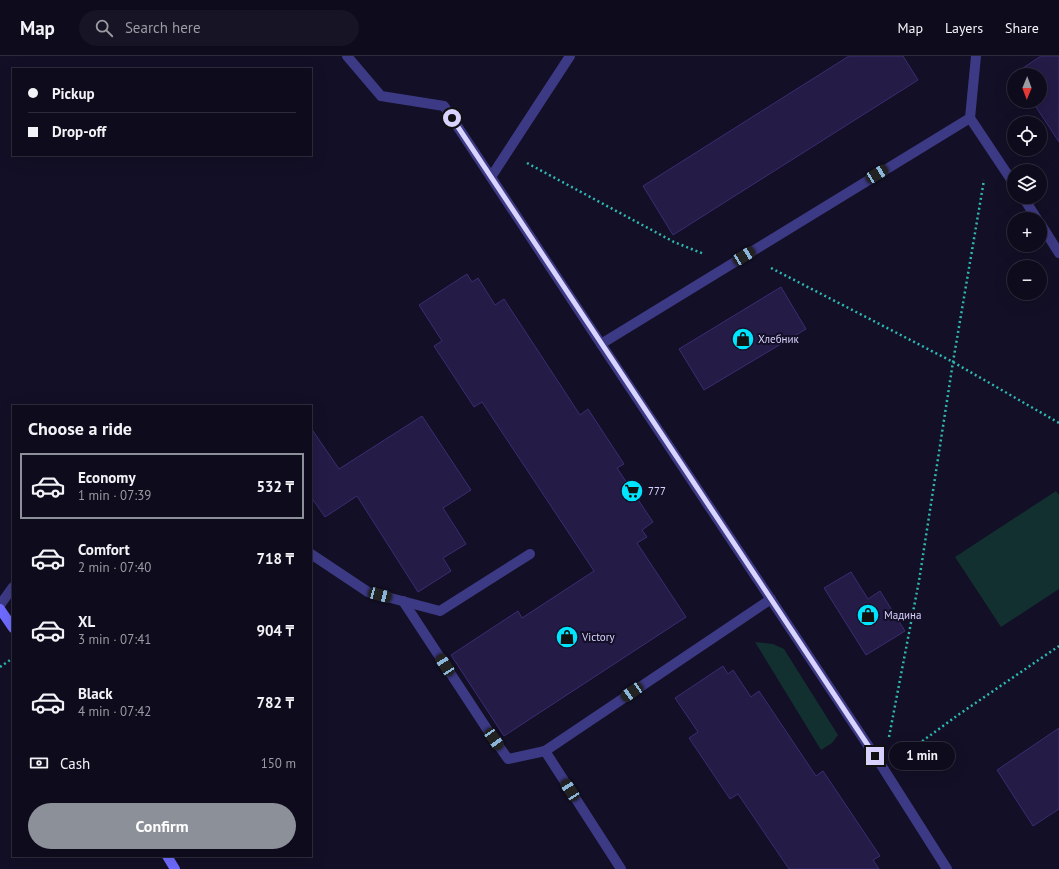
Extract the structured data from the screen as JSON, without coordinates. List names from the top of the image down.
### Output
{
  "places": {
    "shop": ["Хлебник", "Мадина", "Victory"],
    "supermarket": ["777"]
  },
  "north": "bottom",
  "page": {
    "header": "Map",
    "search": "Search here",
    "nav": ["Map", "Layers", "Share"],
    "map_buttons": ["+", "−"],
    "banner": ["Pickup", "Drop-off"],
    "heading": "Choose a ride",
    "list": [
      {
        "name": "Economy",
        "note": "1 min · 07:39",
        "value": "532 ₸"
      },
      {
        "name": "Comfort",
        "note": "2 min · 07:40",
        "value": "718 ₸"
      },
      {
        "name": "XL",
        "note": "3 min · 07:41",
        "value": "904 ₸"
      },
      {
        "name": "Black",
        "note": "4 min · 07:42",
        "value": "782 ₸"
      }
    ],
    "pay": ["Cash", "150 m"],
    "bubble": "1 min",
    "buttons": "Confirm"
  }
}
